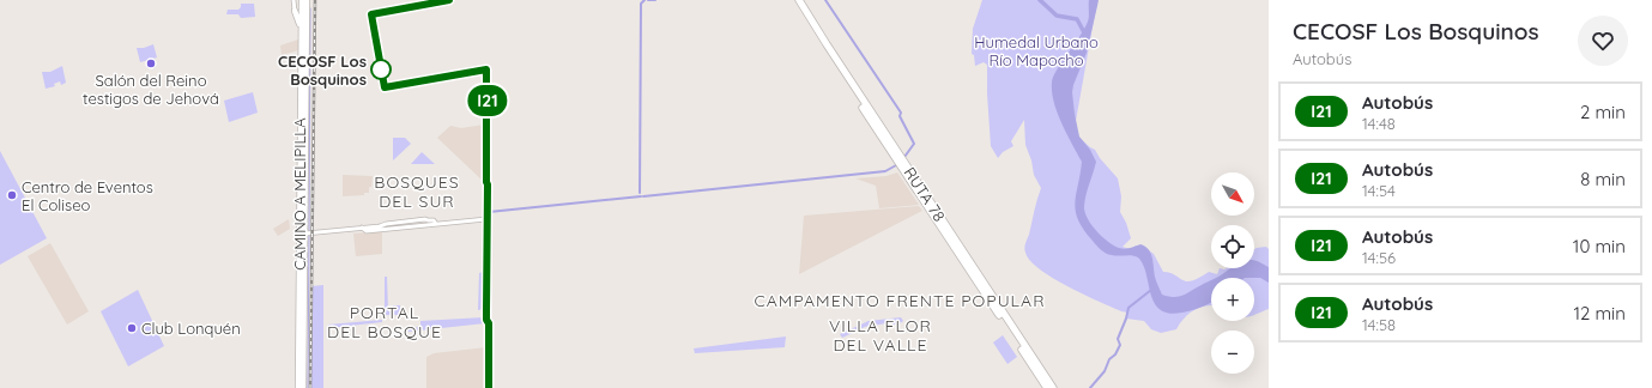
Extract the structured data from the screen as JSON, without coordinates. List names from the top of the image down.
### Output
{
  "streets": {
    "highway": ["RUTA 78"],
    "main road": ["CAMINO A MELIPILLA"]
  },
  "districts": [
    "BOSQUES DEL SUR",
    "CAMPAMENTO FRENTE POPULAR",
    "PORTAL DEL BOSQUE",
    "VILLA FLOR DEL VALLE"
  ],
  "parks": ["Humedal Urbano Río Mapocho"],
  "places": [
    "Salón del Reino testigos de Jehová",
    "CECOSF Los Bosquinos",
    "Centro de Eventos El Coliseo",
    "Club Lonquén"
  ],
  "lines": ["bus line I21"],
  "north": "bottom right",
  "page": {
    "on_map": "I21",
    "heading": ["CECOSF Los Bosquinos", "Autobús"],
    "list": [
      {
        "mark": "I21",
        "name": "Autobús",
        "note": "14:48",
        "value": "2 min"
      },
      {
        "mark": "I21",
        "name": "Autobús",
        "note": "14:54",
        "value": "8 min"
      },
      {
        "mark": "I21",
        "name": "Autobús",
        "note": "14:56",
        "value": "10 min"
      },
      {
        "mark": "I21",
        "name": "Autobús",
        "note": "14:58",
        "value": "12 min"
      }
    ],
    "map_buttons": ["+", "−"]
  }
}
